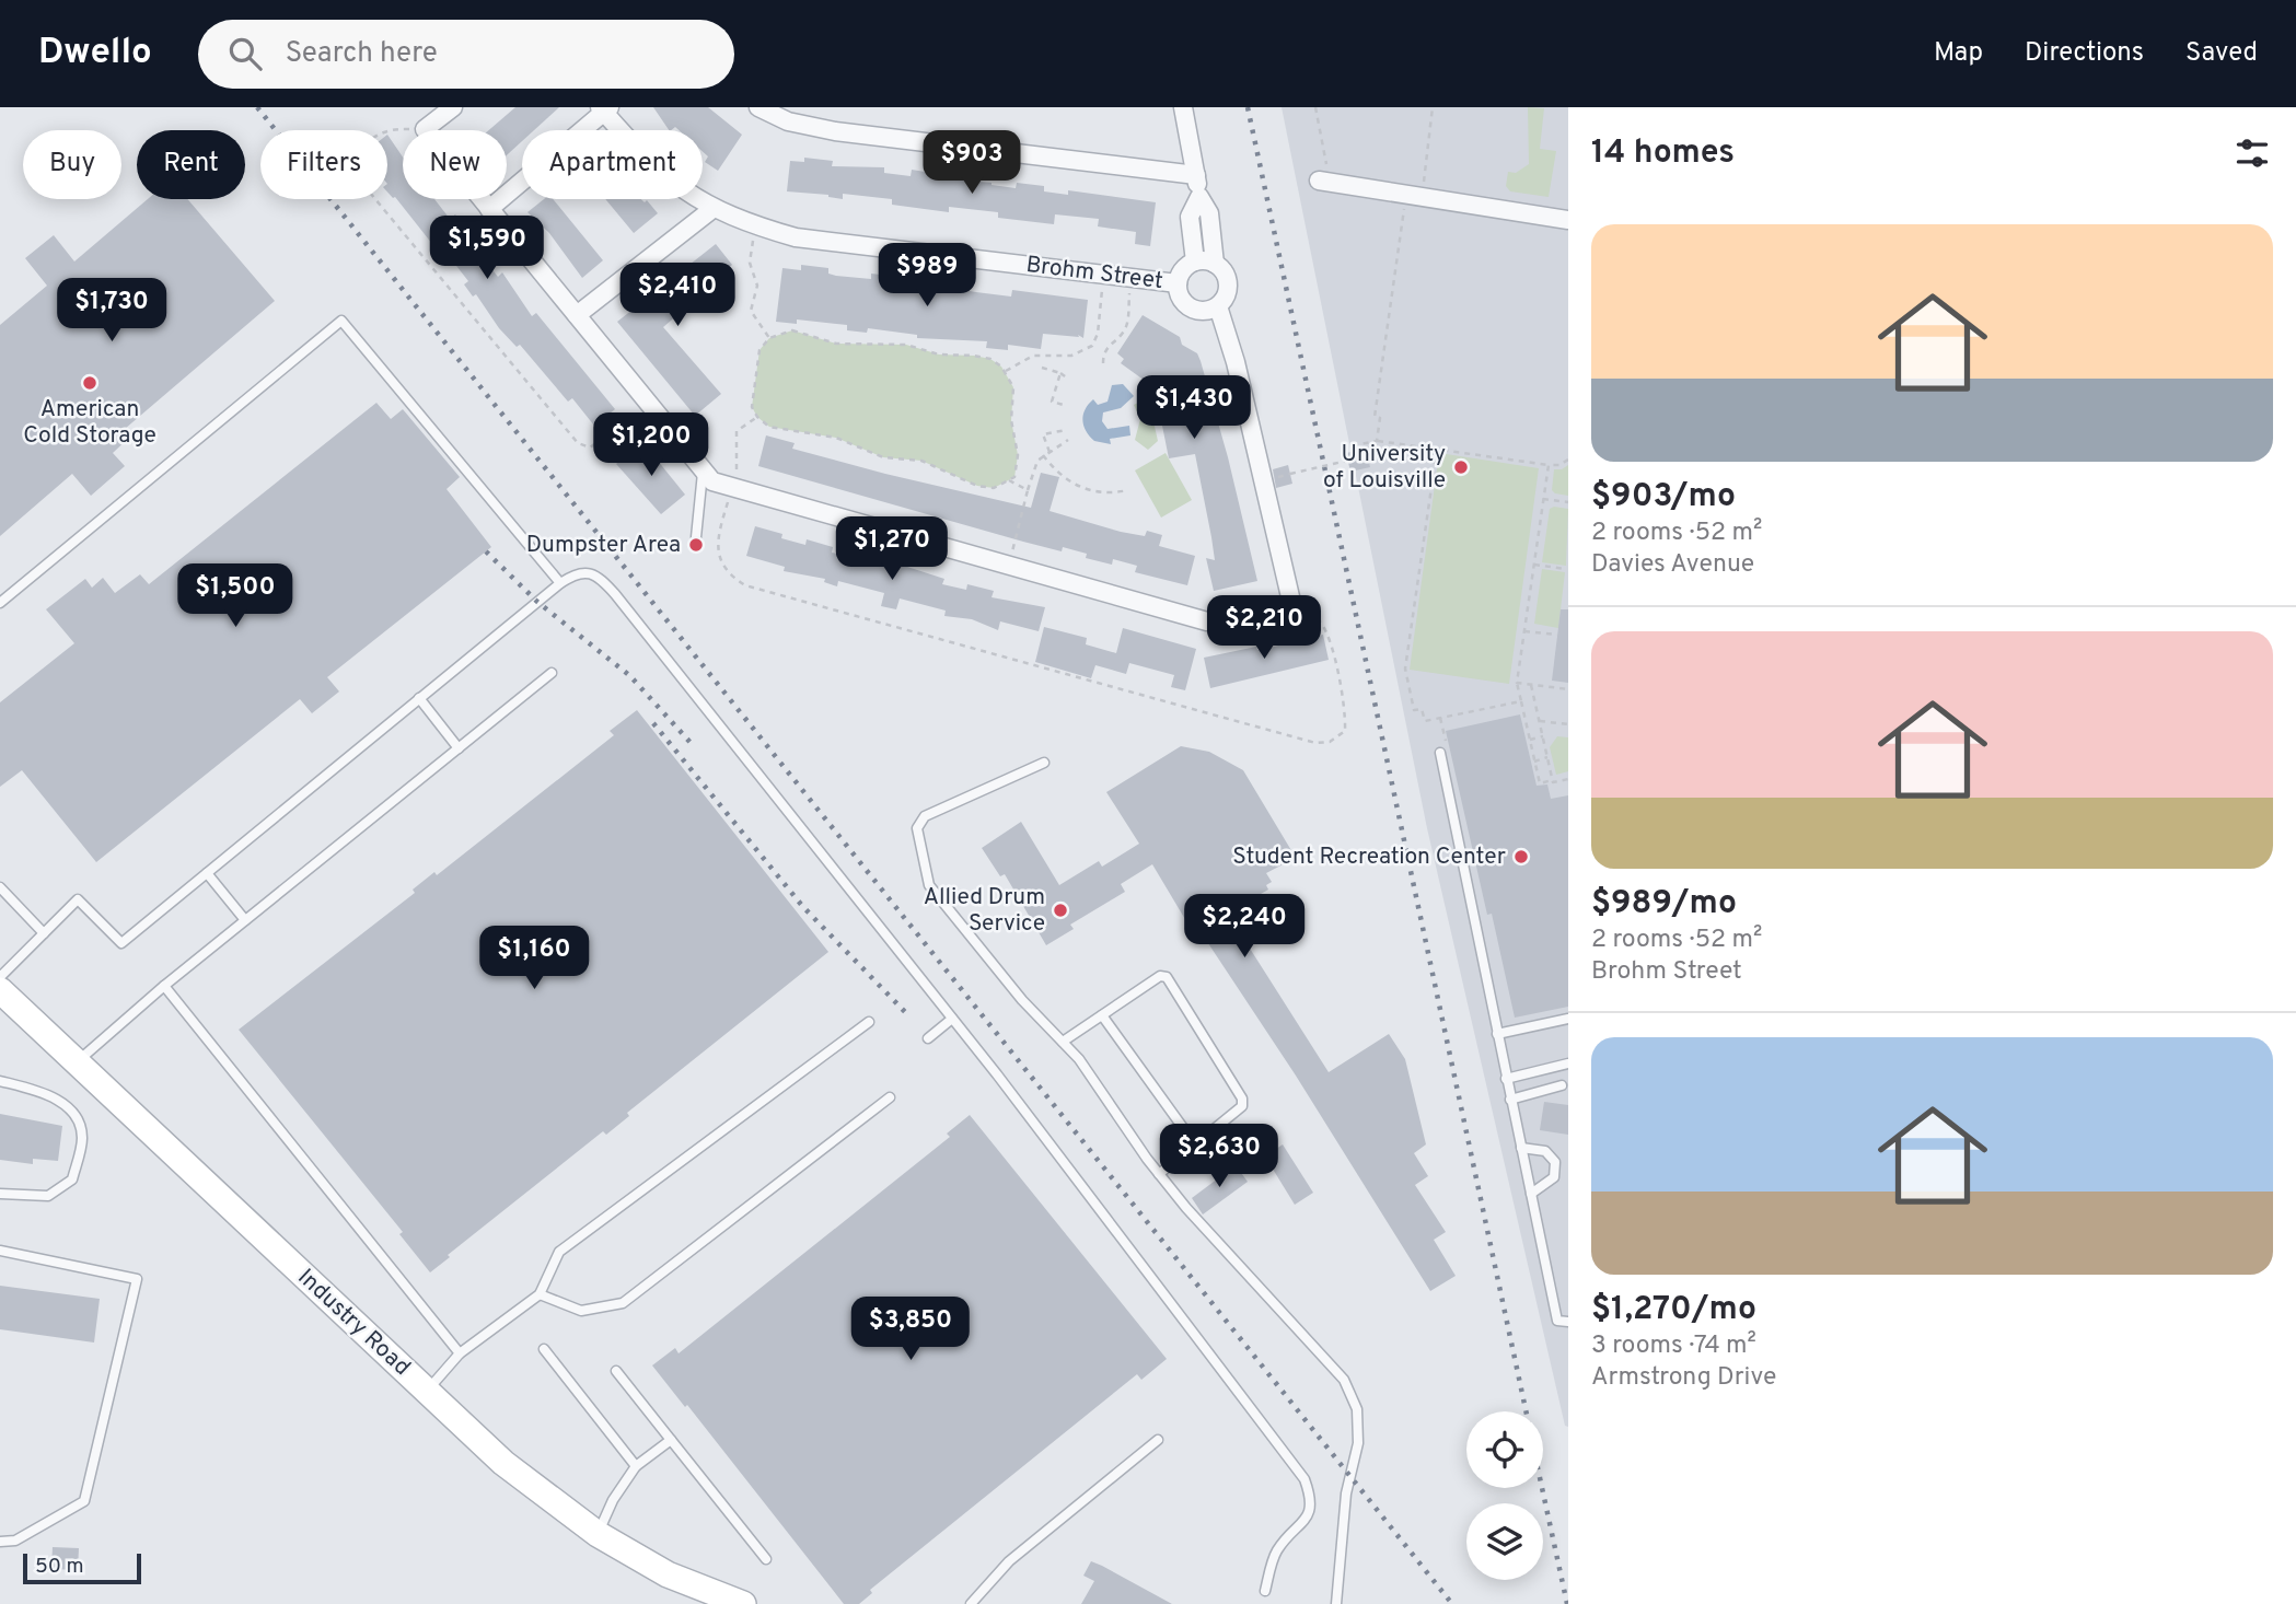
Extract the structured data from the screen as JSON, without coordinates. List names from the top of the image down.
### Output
{
  "streets": {
    "main road": ["Industry Road"],
    "street": ["Brohm Street"]
  },
  "places": [
    "American Cold Storage",
    "University of Louisville",
    "Dumpster Area",
    "Student Recreation Center",
    "Allied Drum Service"
  ],
  "scale_bar": "50 m",
  "page": {
    "header": "Dwello",
    "search": "Search here",
    "nav": ["Map", "Directions", "Saved"],
    "heading": "14 homes",
    "price": [
      "$903",
      "$1,590",
      "$989",
      "$2,410",
      "$1,730",
      "$1,430",
      "$1,200",
      "$1,270",
      "$1,500",
      "$2,210",
      "$2,240",
      "$1,160",
      "$2,630",
      "$3,850"
    ],
    "chip": [
      "Buy",
      "Rent",
      "Filters",
      "New",
      "Apartment"
    ],
    "list": [
      {
        "name": "$903/mo",
        "note": "2 rooms · 52 m² · Davies Avenue"
      },
      {
        "name": "$989/mo",
        "note": "2 rooms · 52 m² · Brohm Street"
      },
      {
        "name": "$1,270/mo",
        "note": "3 rooms · 74 m² · Armstrong Drive"
      }
    ],
    "scale": "50 m"
  }
}
